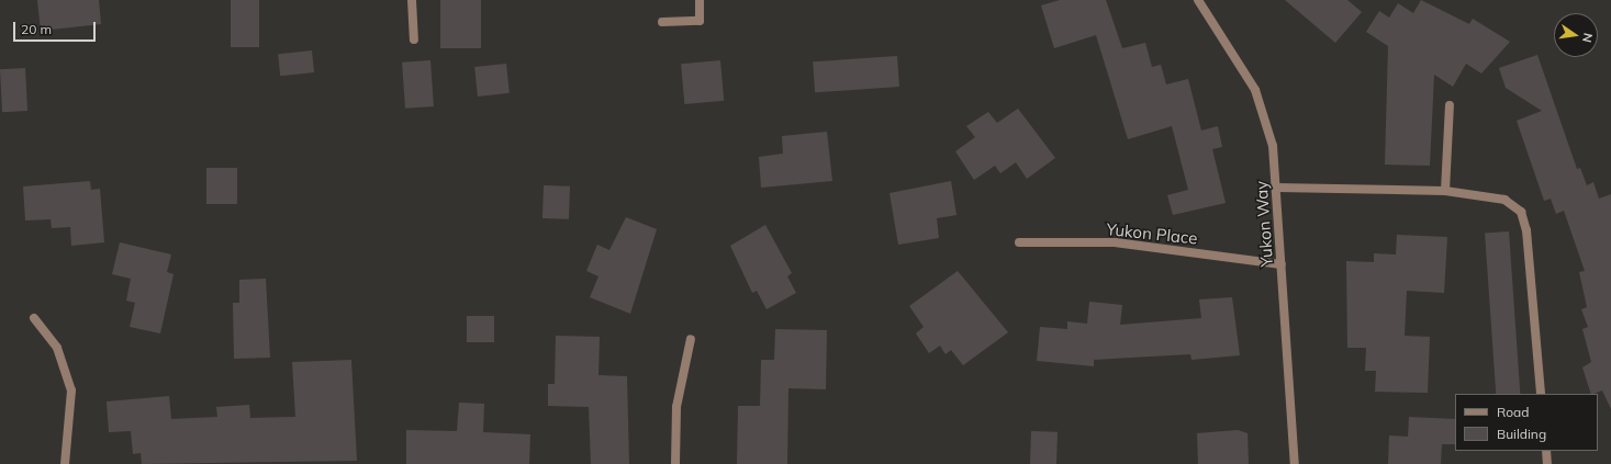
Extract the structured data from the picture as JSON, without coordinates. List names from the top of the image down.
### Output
{
  "streets": {
    "street": ["Yukon Way", "Yukon Place"]
  },
  "crossings": [
    ["Yukon Way", "Yukon Place"]
  ],
  "legend": ["Road", "Building"],
  "scale_bar": "20 m",
  "north": "right"
}
